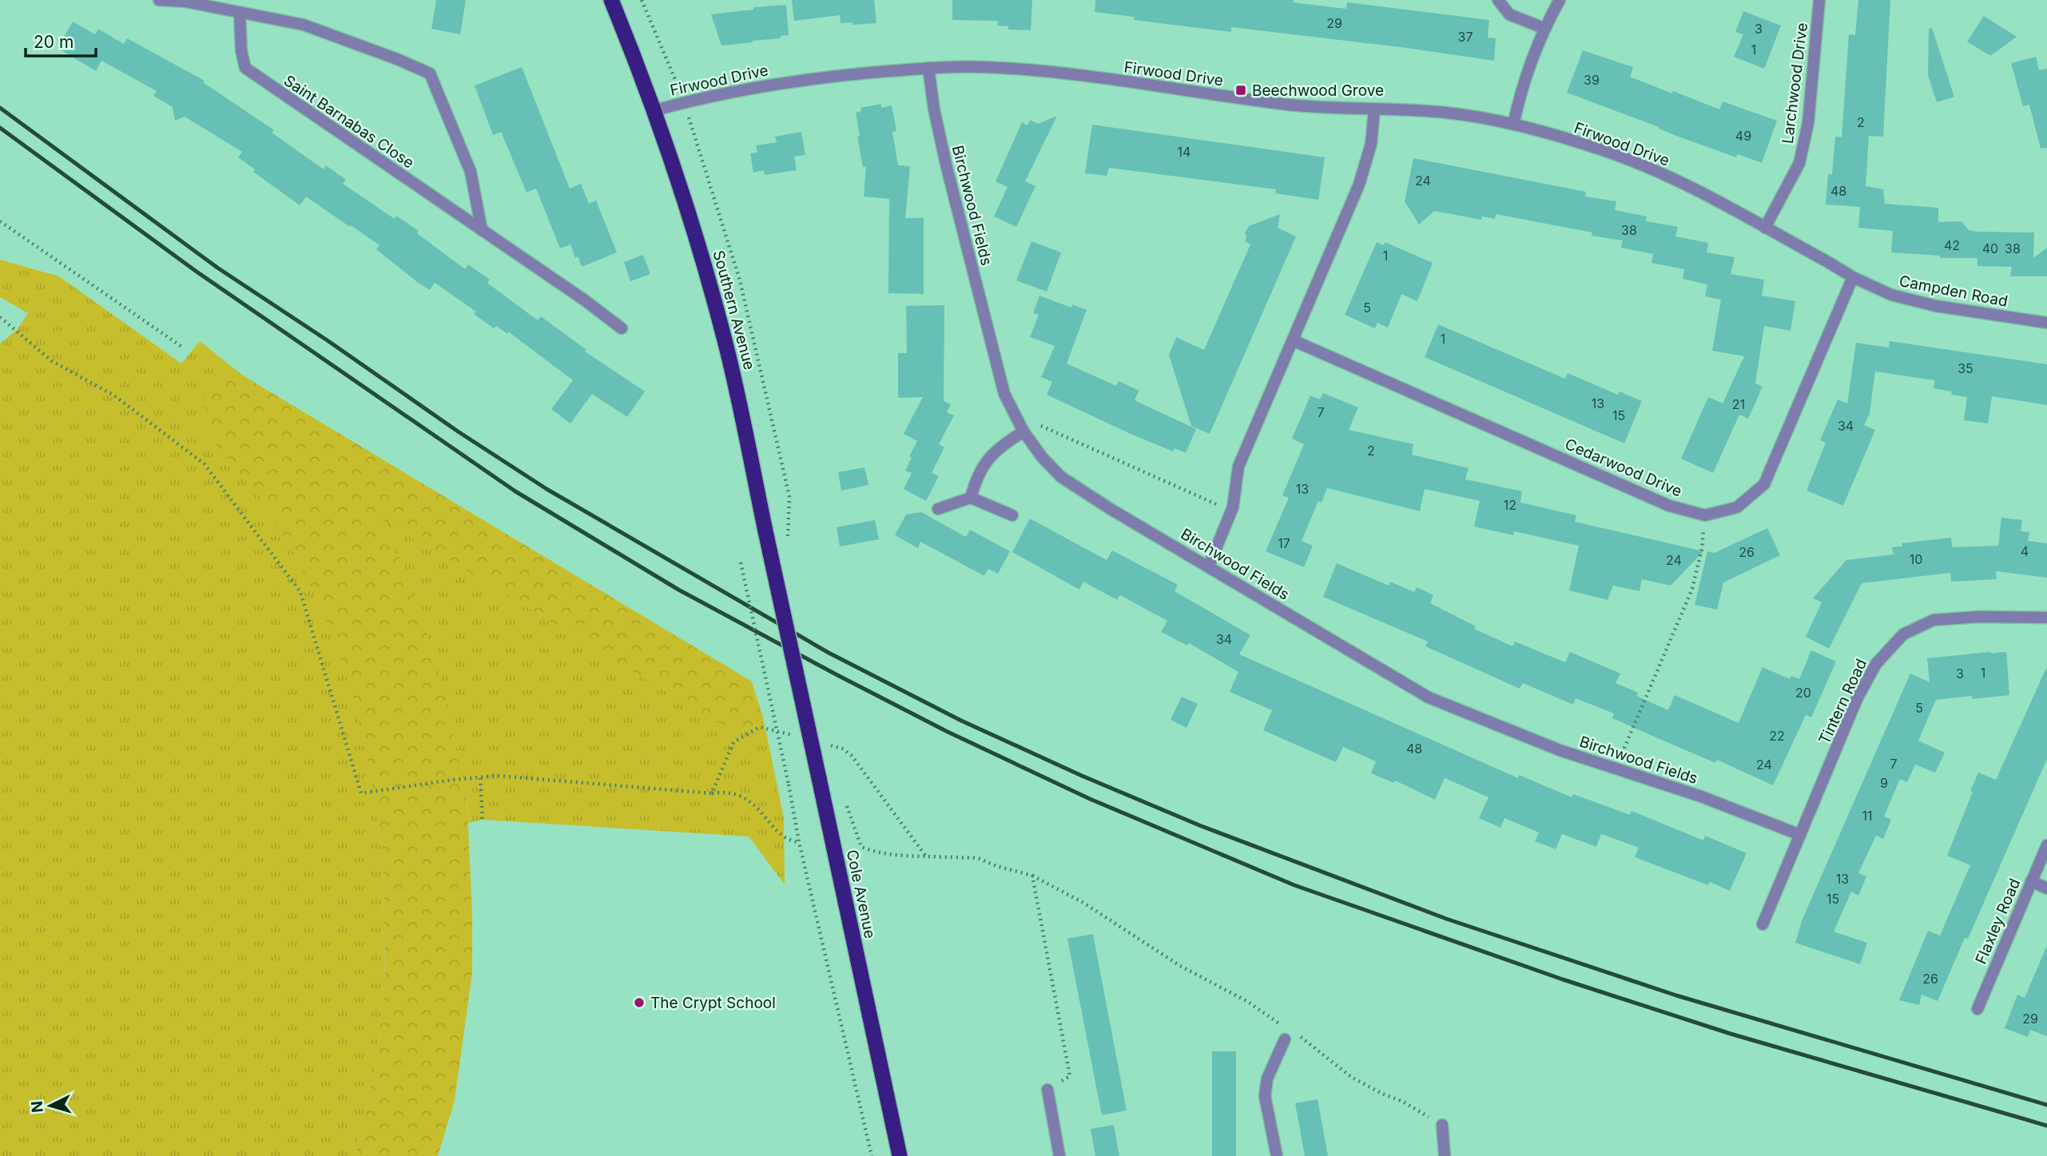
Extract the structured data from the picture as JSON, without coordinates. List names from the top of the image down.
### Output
{
  "streets": {
    "highway": ["Southern Avenue", "Cole Avenue"],
    "street": [
      "Firwood Drive",
      "Larchwood Drive",
      "Saint Barnabas Close",
      "Birchwood Fields",
      "Campden Road",
      "Cedarwood Drive",
      "Tintern Road",
      "Flaxley Road"
    ]
  },
  "crossings": [
    ["Firwood Drive", "Larchwood Drive"],
    ["Firwood Drive", "Birchwood Fields"],
    ["Firwood Drive", "Campden Road"],
    ["Firwood Drive", "Southern Avenue"],
    ["Birchwood Fields", "Tintern Road"],
    ["Campden Road", "Cedarwood Drive"],
    ["Southern Avenue", "Cole Avenue"]
  ],
  "places": {
    "transit": ["Beechwood Grove"],
    "other": ["The Crypt School"]
  },
  "house_numbers": [
    "29",
    "3",
    "37",
    "1",
    "39",
    "2",
    "49",
    "14",
    "24",
    "48",
    "38",
    "42",
    "40",
    "38",
    "1",
    "5",
    "1",
    "35",
    "13",
    "21",
    "7",
    "15",
    "34",
    "2",
    "13",
    "12",
    "17",
    "4",
    "26",
    "10",
    "24",
    "34",
    "1",
    "3",
    "20",
    "5",
    "22",
    "48",
    "7",
    "24",
    "9",
    "11",
    "13",
    "15",
    "26",
    "29"
  ],
  "scale_bar": "20 m",
  "north": "left"
}
